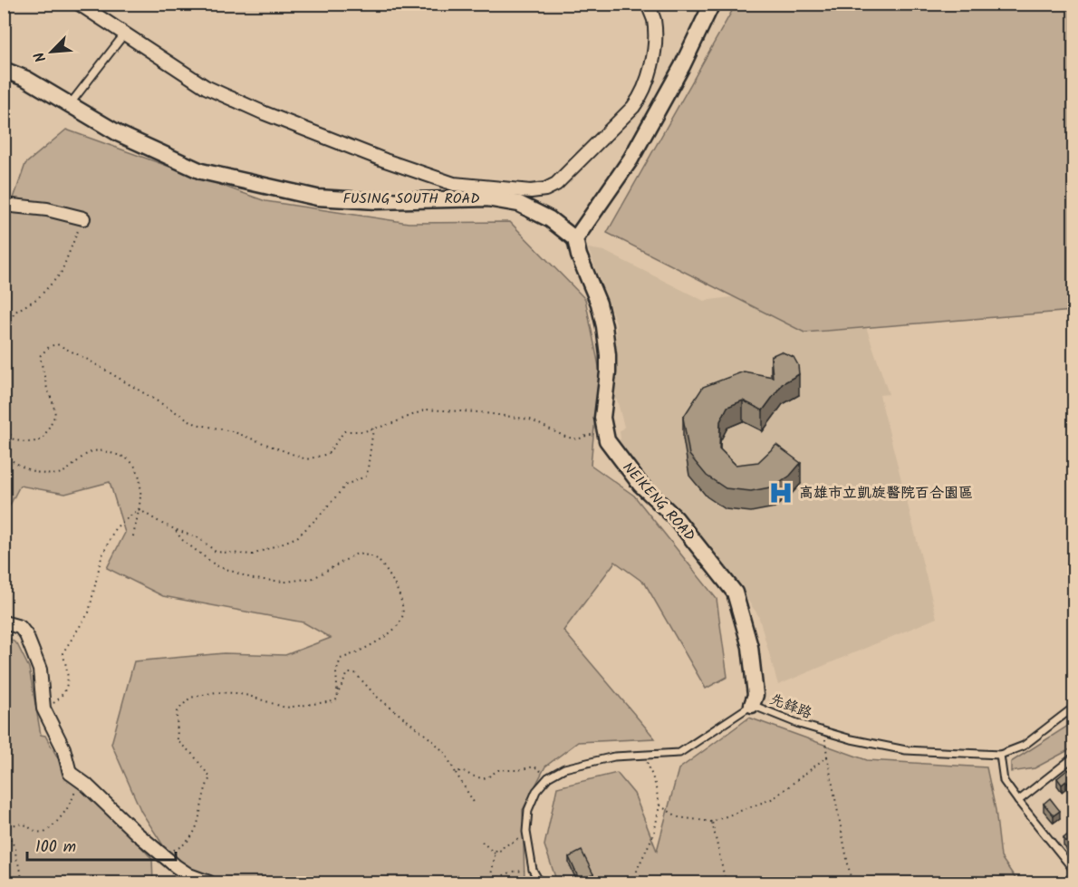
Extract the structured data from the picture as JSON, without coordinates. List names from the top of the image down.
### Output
{
  "streets": {
    "street": ["FUSING SOUTH ROAD", "NEIKENG ROAD"],
    "lane": ["先鋒路"]
  },
  "crossings": [
    ["FUSING SOUTH ROAD", "NEIKENG ROAD"],
    ["NEIKENG ROAD", "先鋒路"]
  ],
  "places": {
    "hospital": ["高雄市立凱旋醫院百合園區"]
  },
  "scale_bar": "100 m",
  "north": "bottom left"
}
